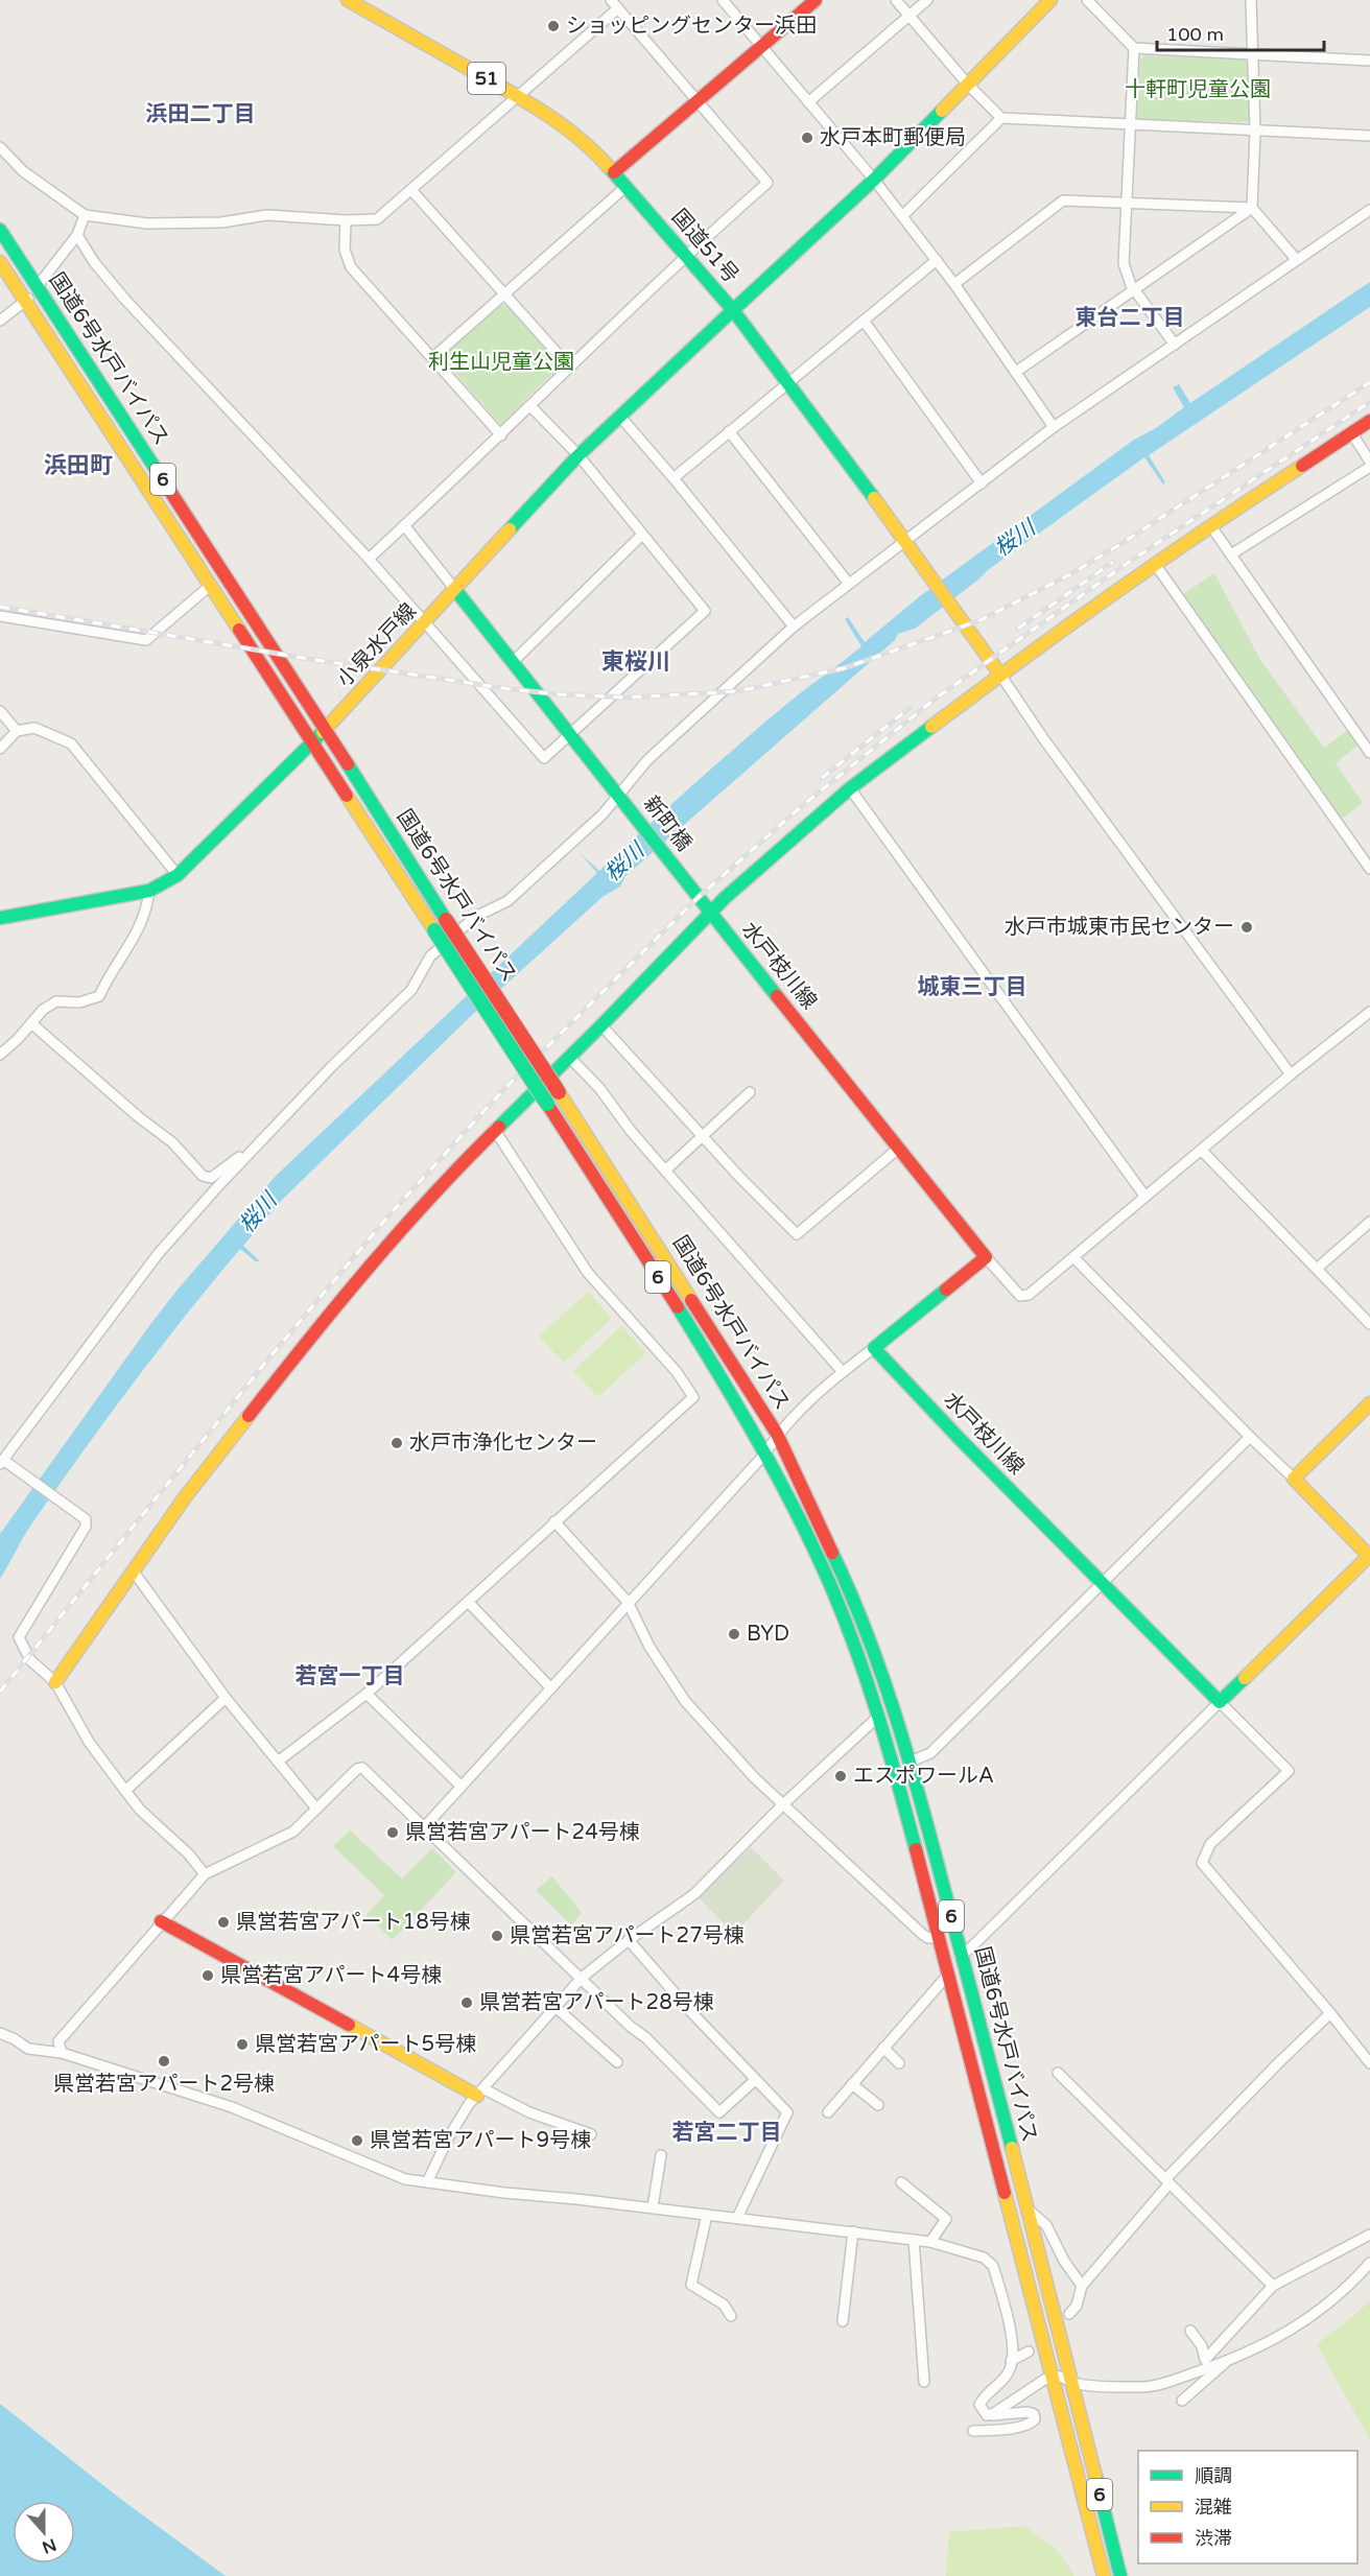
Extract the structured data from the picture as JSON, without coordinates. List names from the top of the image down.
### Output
{
  "streets": {
    "main road": [
      "51",
      "国道51号",
      "国道6号水戸バイパス",
      "6",
      "小泉水戸線",
      "新町橋",
      "水戸枝川線"
    ]
  },
  "crossings": [
    ["国道51号", "小泉水戸線"],
    ["国道6号水戸バイパス", "小泉水戸線"],
    ["新町橋", "水戸枝川線"]
  ],
  "districts": [
    "浜田二丁目",
    "東台二丁目",
    "浜田町",
    "東桜川",
    "城東三丁目",
    "若宮一丁目",
    "若宮二丁目"
  ],
  "water": ["桜川"],
  "parks": ["十軒町児童公園", "利生山児童公園"],
  "places": [
    "ショッピングセンター浜田",
    "水戸本町郵便局",
    "水戸市城東市民センター",
    "水戸市浄化センター",
    "BYD",
    "エスポワールA",
    "県営若宮アパート24号棟",
    "県営若宮アパート18号棟",
    "県営若宮アパート27号棟",
    "県営若宮アパート4号棟",
    "県営若宮アパート28号棟",
    "県営若宮アパート5号棟",
    "県営若宮アパート2号棟",
    "県営若宮アパート9号棟"
  ],
  "legend": ["順調", "混雑", "渋滞"],
  "scale_bar": "100 m",
  "north": "bottom"
}
